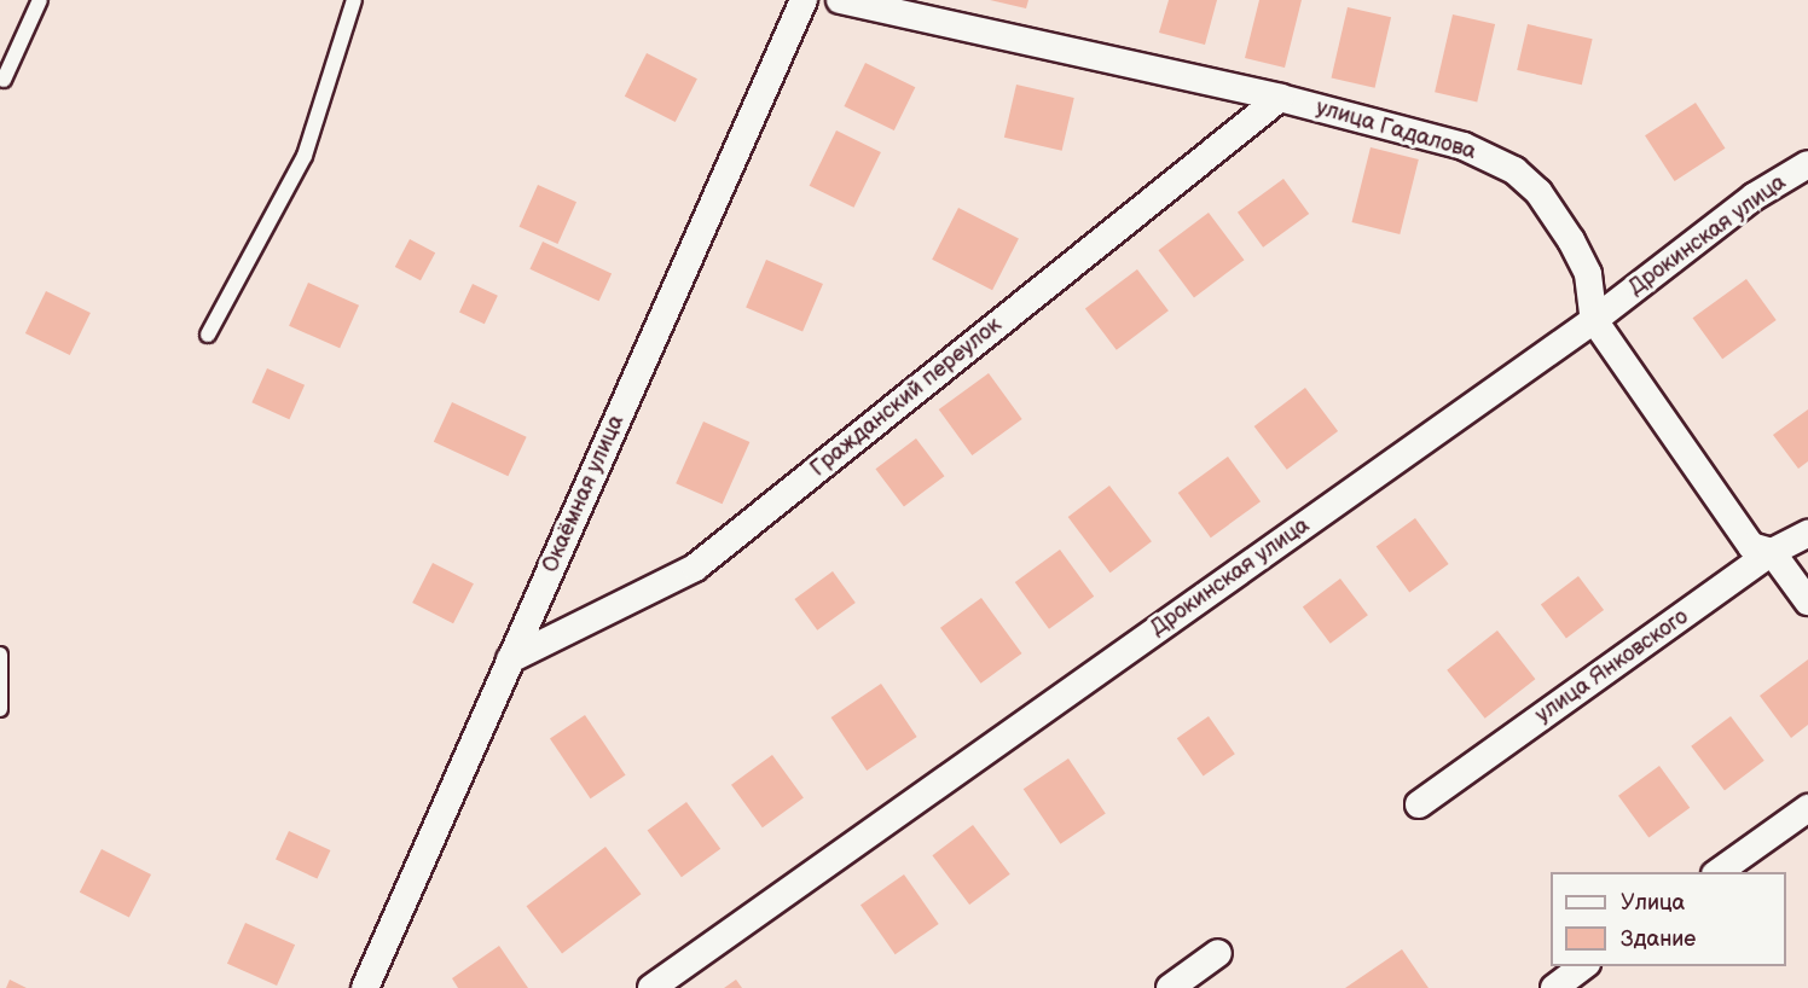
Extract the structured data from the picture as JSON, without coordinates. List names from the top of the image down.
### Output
{
  "streets": {
    "street": [
      "улица Гадалова",
      "Дрокинская улица",
      "Гражданский переулок",
      "Окаёмная улица",
      "улица Янковского"
    ]
  },
  "crossings": [
    ["улица Гадалова", "Дрокинская улица"],
    ["улица Гадалова", "Гражданский переулок"],
    ["улица Гадалова", "улица Янковского"],
    ["Гражданский переулок", "Окаёмная улица"]
  ],
  "legend": ["Улица", "Здание"]
}
